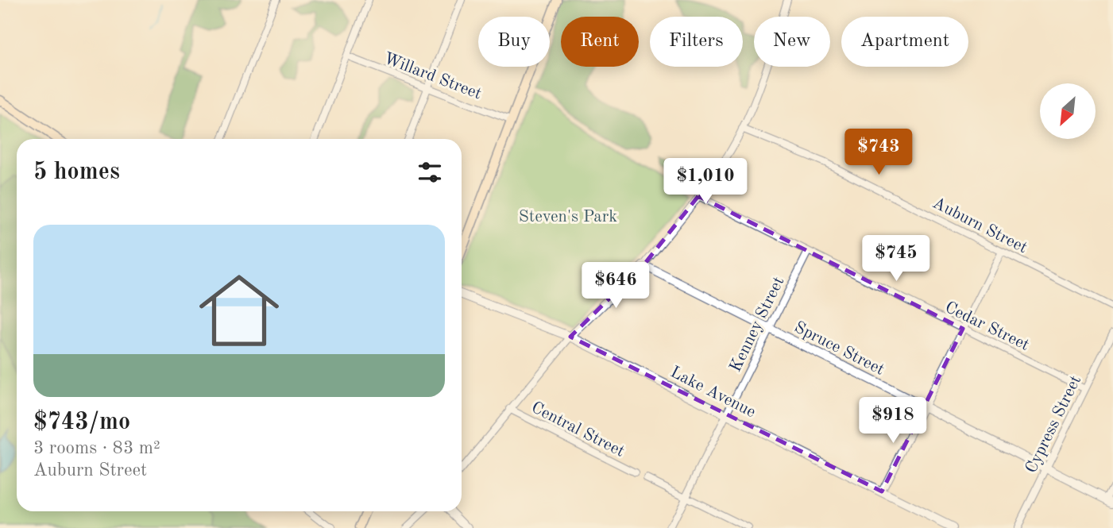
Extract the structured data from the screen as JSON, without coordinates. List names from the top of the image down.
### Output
{
  "streets": {
    "street": [
      "Willard Street",
      "Auburn Street",
      "Kenney Street",
      "Cedar Street",
      "Spruce Street",
      "Lake Avenue",
      "Cypress Street",
      "Central Street"
    ]
  },
  "crossings": [
    ["Kenney Street", "Cedar Street"],
    ["Kenney Street", "Spruce Street"],
    ["Kenney Street", "Lake Avenue"],
    ["Cedar Street", "Cypress Street"],
    ["Spruce Street", "Cypress Street"]
  ],
  "parks": ["Steven's Park"],
  "north": "bottom left",
  "page": {
    "chip": [
      "Buy",
      "Rent",
      "Filters",
      "New",
      "Apartment"
    ],
    "price": [
      "$743",
      "$1,010",
      "$745",
      "$646",
      "$918"
    ],
    "heading": "5 homes",
    "list": [
      {
        "name": "$743/mo",
        "note": "3 rooms · 83 m² · Auburn Street"
      }
    ]
  }
}
